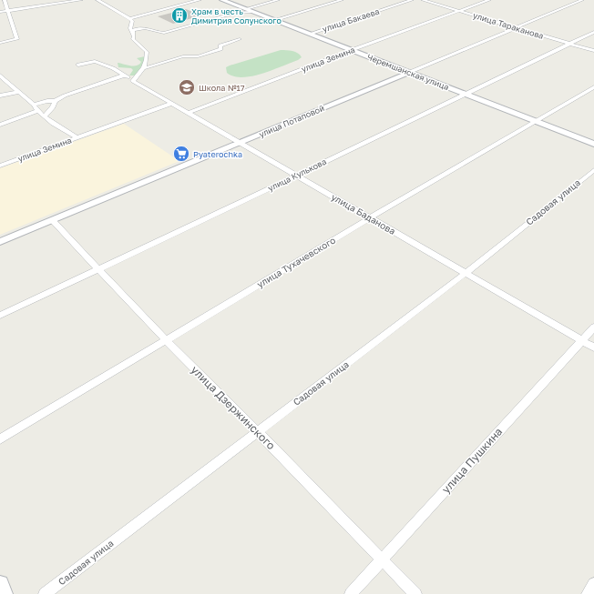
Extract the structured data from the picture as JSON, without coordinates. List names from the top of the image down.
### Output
{
  "streets": {
    "main road": ["Черемшанская улица", "улица Потаповой"],
    "street": [
      "улица Бакаева",
      "улица Тараканова",
      "улица Земина",
      "улица Кулькова",
      "Садовая улица",
      "улица Баданова",
      "улица Тухачевского",
      "улица Дзержинского",
      "улица Пушкина"
    ]
  },
  "crossings": [
    ["улица Бакаева", "Черемшанская улица"],
    ["улица Тараканова", "улица Земина"],
    ["улица Тараканова", "улица Потаповой"],
    ["улица Тараканова", "улица Кулькова"],
    ["улица Земина", "Черемшанская улица"],
    ["улица Земина", "улица Баданова"],
    ["Черемшанская улица", "улица Потаповой"],
    ["Черемшанская улица", "улица Кулькова"],
    ["Черемшанская улица", "улица Тухачевского"],
    ["улица Потаповой", "улица Баданова"],
    ["улица Потаповой", "улица Дзержинского"],
    ["улица Кулькова", "улица Баданова"],
    ["улица Кулькова", "улица Дзержинского"],
    ["Садовая улица", "улица Баданова"],
    ["Садовая улица", "улица Дзержинского"],
    ["улица Баданова", "улица Тухачевского"],
    ["улица Баданова", "улица Пушкина"],
    ["улица Тухачевского", "улица Дзержинского"],
    ["улица Дзержинского", "улица Пушкина"]
  ],
  "places": {
    "building": ["Храм в честь Димитрия Солунского"],
    "school or university": ["Школа №17"],
    "supermarket": ["Pyaterochka"]
  }
}
